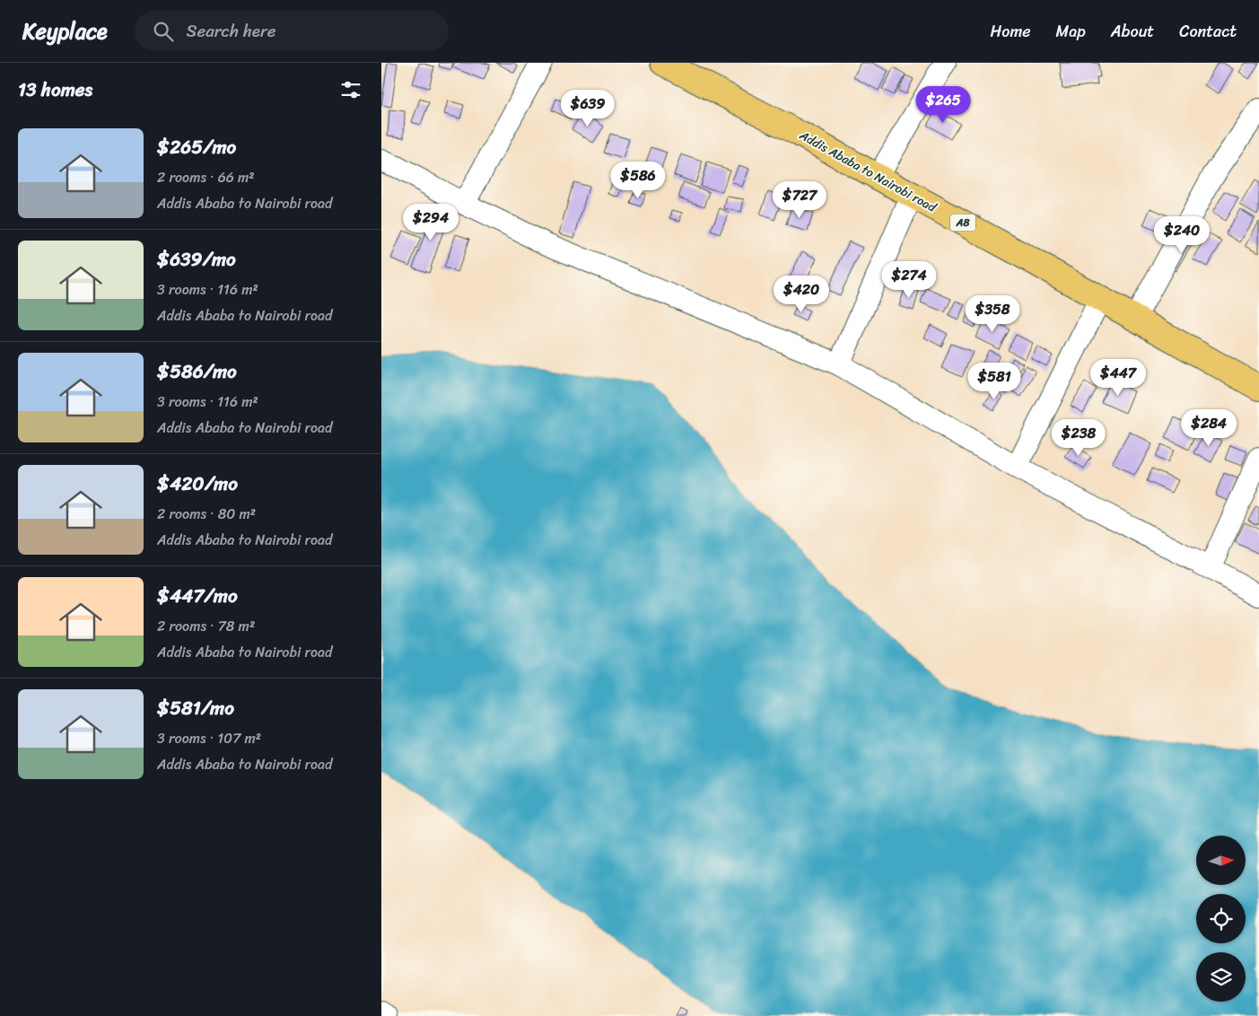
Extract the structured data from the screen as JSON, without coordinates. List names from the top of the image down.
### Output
{
  "streets": {
    "highway": ["Addis Ababa to Nairobi road", "A8"]
  },
  "north": "right",
  "page": {
    "header": "Keyplace",
    "search": "Search here",
    "nav": [
      "Home",
      "Map",
      "About",
      "Contact"
    ],
    "heading": "13 homes",
    "price": [
      "$265",
      "$639",
      "$586",
      "$727",
      "$294",
      "$240",
      "$274",
      "$420",
      "$358",
      "$447",
      "$581",
      "$284",
      "$238"
    ],
    "list": [
      {
        "name": "$265/mo",
        "note": "2 rooms · 66 m² · Addis Ababa to Nairobi road"
      },
      {
        "name": "$639/mo",
        "note": "3 rooms · 116 m² · Addis Ababa to Nairobi road"
      },
      {
        "name": "$586/mo",
        "note": "3 rooms · 116 m² · Addis Ababa to Nairobi road"
      },
      {
        "name": "$420/mo",
        "note": "2 rooms · 80 m² · Addis Ababa to Nairobi road"
      },
      {
        "name": "$447/mo",
        "note": "2 rooms · 78 m² · Addis Ababa to Nairobi road"
      },
      {
        "name": "$581/mo",
        "note": "3 rooms · 107 m² · Addis Ababa to Nairobi road"
      }
    ]
  }
}
